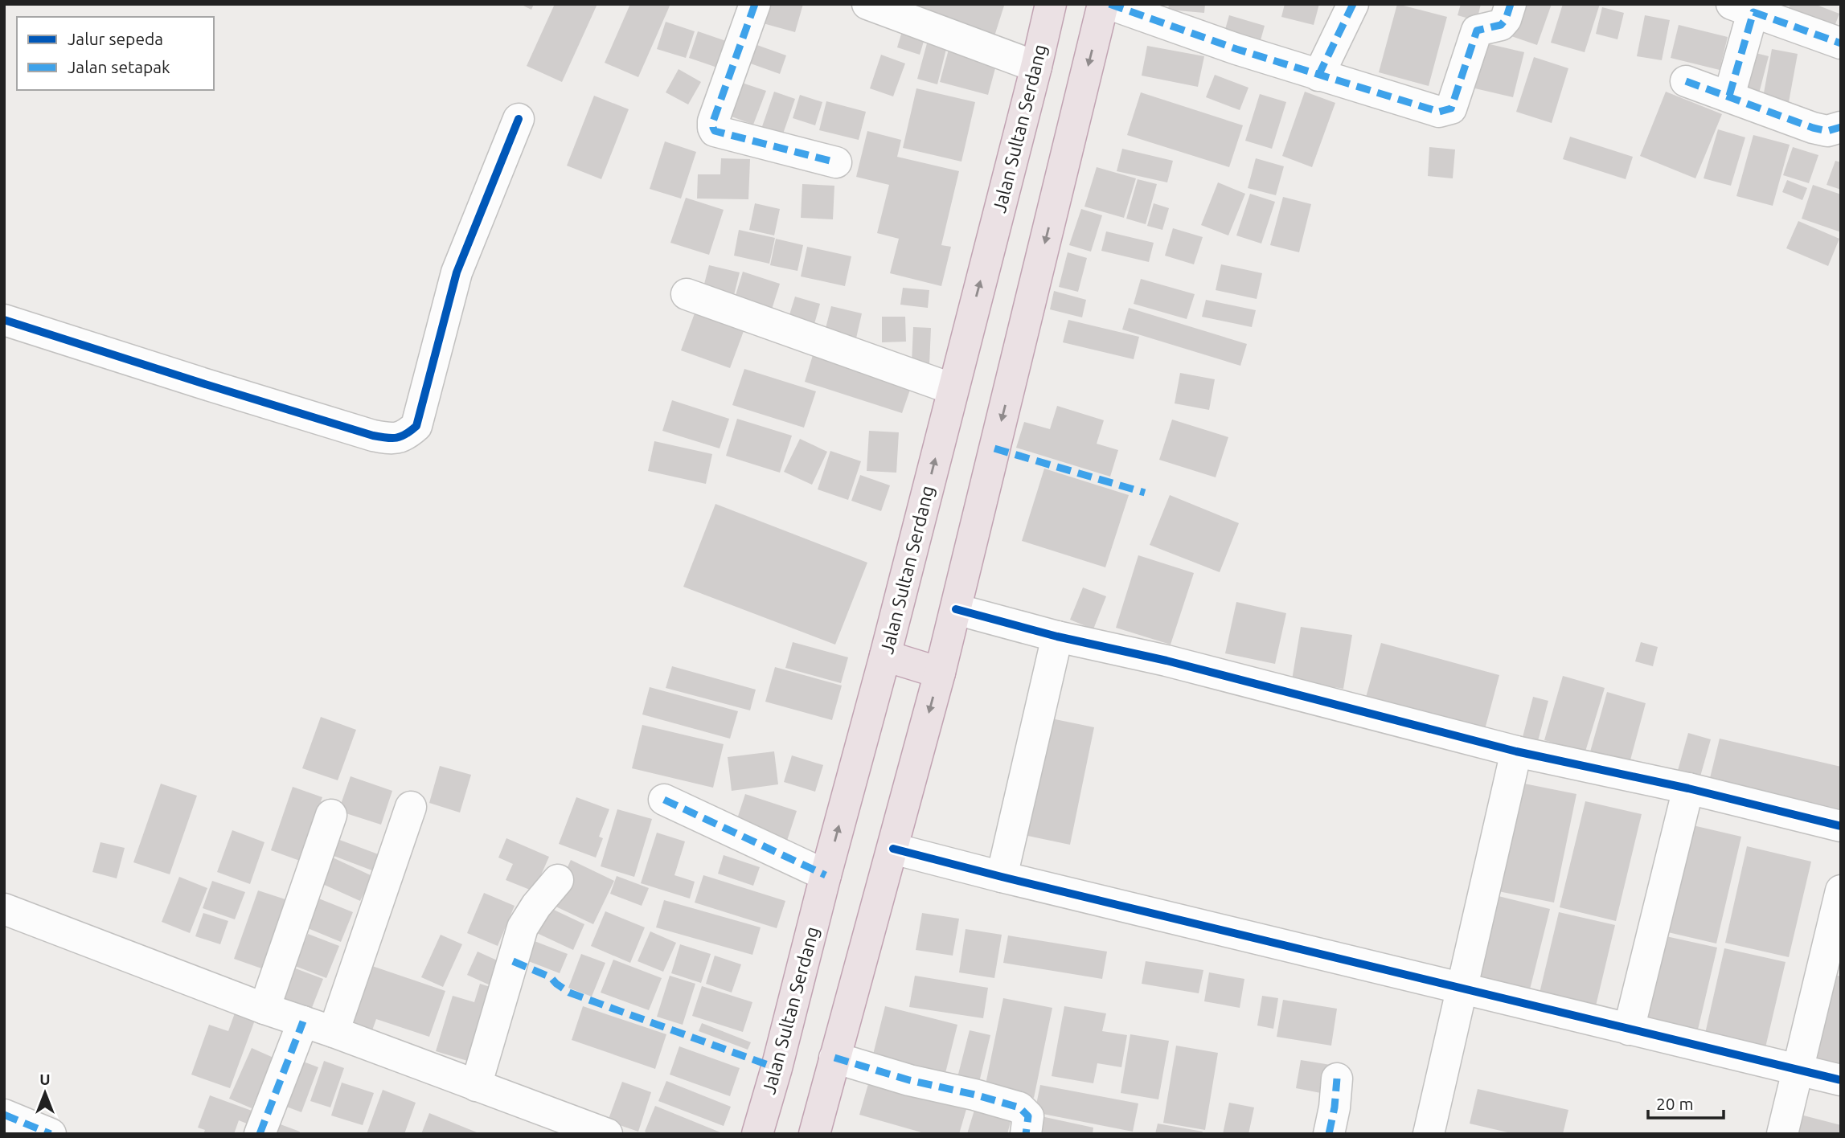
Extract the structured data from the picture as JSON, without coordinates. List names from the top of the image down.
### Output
{
  "streets": {
    "highway": ["Jalan Sultan Serdang"]
  },
  "legend": ["Jalur sepeda", "Jalan setapak"],
  "scale_bar": "20 m",
  "north": "top"
}
